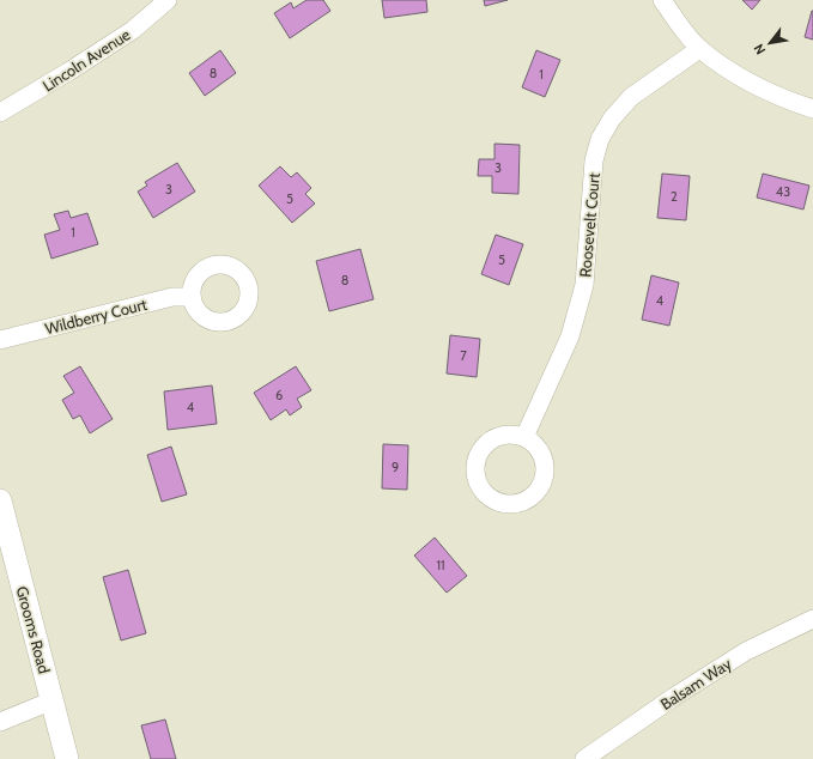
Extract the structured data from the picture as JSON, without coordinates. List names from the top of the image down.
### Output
{
  "streets": {
    "street": [
      "Lincoln Avenue",
      "Roosevelt Court",
      "Wildberry Court",
      "Grooms Road",
      "Balsam Way"
    ]
  },
  "house_numbers": [
    "8",
    "1",
    "3",
    "3",
    "43",
    "2",
    "5",
    "1",
    "5",
    "8",
    "4",
    "7",
    "6",
    "4",
    "9",
    "11"
  ],
  "north": "bottom left"
}
